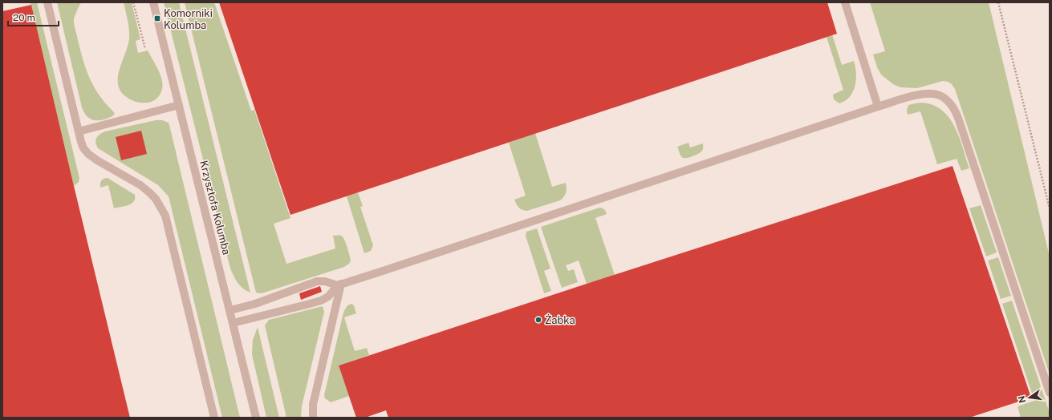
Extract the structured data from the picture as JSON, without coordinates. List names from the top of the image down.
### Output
{
  "streets": {
    "street": ["Krzysztofa Kolumba"]
  },
  "places": {
    "transit": ["Komorniki Kolumba"],
    "other": ["Żabka"]
  },
  "scale_bar": "20 m",
  "north": "left"
}
